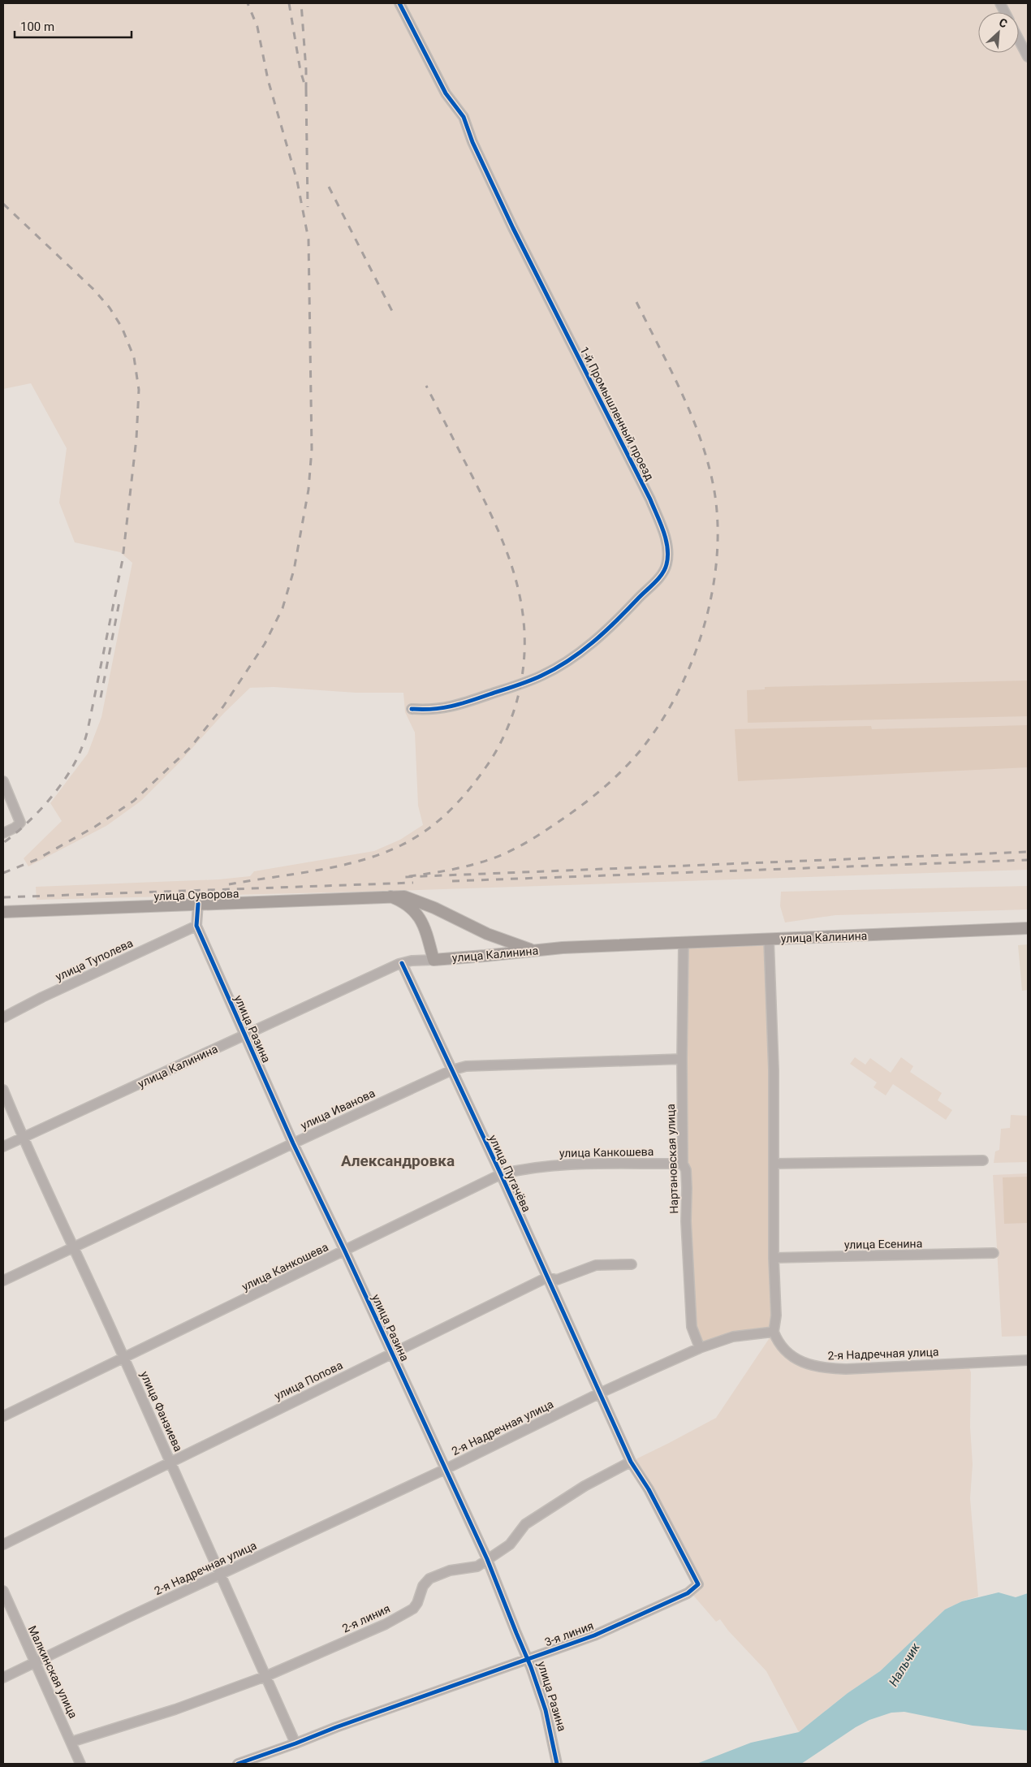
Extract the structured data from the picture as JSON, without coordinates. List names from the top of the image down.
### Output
{
  "streets": {
    "main road": ["улица Суворова", "улица Калинина"],
    "street": [
      "1-й Промышленный проезд",
      "улица Туполева",
      "улица Разина",
      "улица Иванова",
      "улица Канкошева",
      "Нартановская улица",
      "улица Пугачёва",
      "улица Есенина",
      "2-я Надречная улица",
      "улица Попова",
      "улица Фанзиева",
      "2-я линия",
      "3-я линия",
      "Малкинская улица"
    ]
  },
  "crossings": [
    ["улица Суворова", "улица Калинина"],
    ["улица Суворова", "улица Разина"],
    ["улица Калинина", "улица Разина"],
    ["улица Калинина", "Нартановская улица"],
    ["улица Калинина", "улица Пугачёва"],
    ["улица Калинина", "улица Фанзиева"],
    ["улица Туполева", "улица Разина"],
    ["улица Разина", "улица Иванова"],
    ["улица Разина", "улица Канкошева"],
    ["улица Разина", "2-я Надречная улица"],
    ["улица Разина", "улица Попова"],
    ["улица Разина", "2-я линия"],
    ["улица Разина", "3-я линия"],
    ["улица Иванова", "Нартановская улица"],
    ["улица Иванова", "улица Пугачёва"],
    ["улица Иванова", "улица Фанзиева"],
    ["улица Канкошева", "Нартановская улица"],
    ["улица Канкошева", "улица Пугачёва"],
    ["улица Канкошева", "улица Фанзиева"],
    ["Нартановская улица", "2-я Надречная улица"],
    ["улица Пугачёва", "2-я Надречная улица"],
    ["улица Пугачёва", "улица Попова"],
    ["улица Пугачёва", "3-я линия"],
    ["2-я Надречная улица", "улица Фанзиева"],
    ["2-я Надречная улица", "3-я линия"],
    ["2-я Надречная улица", "Малкинская улица"],
    ["улица Попова", "улица Фанзиева"],
    ["улица Фанзиева", "2-я линия"],
    ["улица Фанзиева", "3-я линия"],
    ["2-я линия", "3-я линия"],
    ["2-я линия", "Малкинская улица"]
  ],
  "districts": ["Александровка"],
  "water": ["Нальчик"],
  "scale_bar": "100 m",
  "north": "top right"
}
